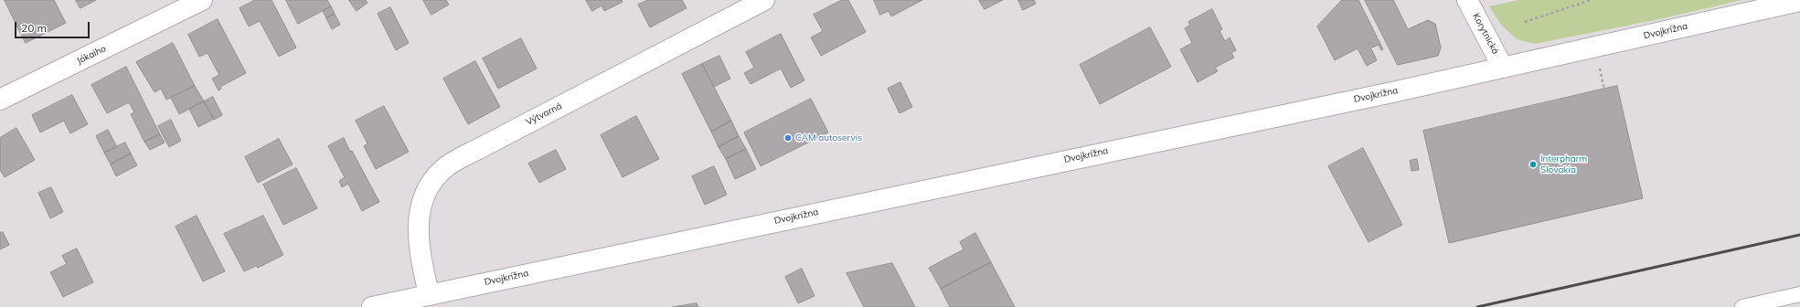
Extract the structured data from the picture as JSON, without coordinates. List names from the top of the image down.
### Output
{
  "streets": {
    "street": [
      "Dvojkrížna",
      "Korytnická",
      "Jókaiho",
      "Výtvarná"
    ]
  },
  "crossings": [
    ["Dvojkrížna", "Korytnická"],
    ["Dvojkrížna", "Výtvarná"]
  ],
  "places": ["CAM autoservis", "Interpharm Slovakia"],
  "scale_bar": "20 m"
}
